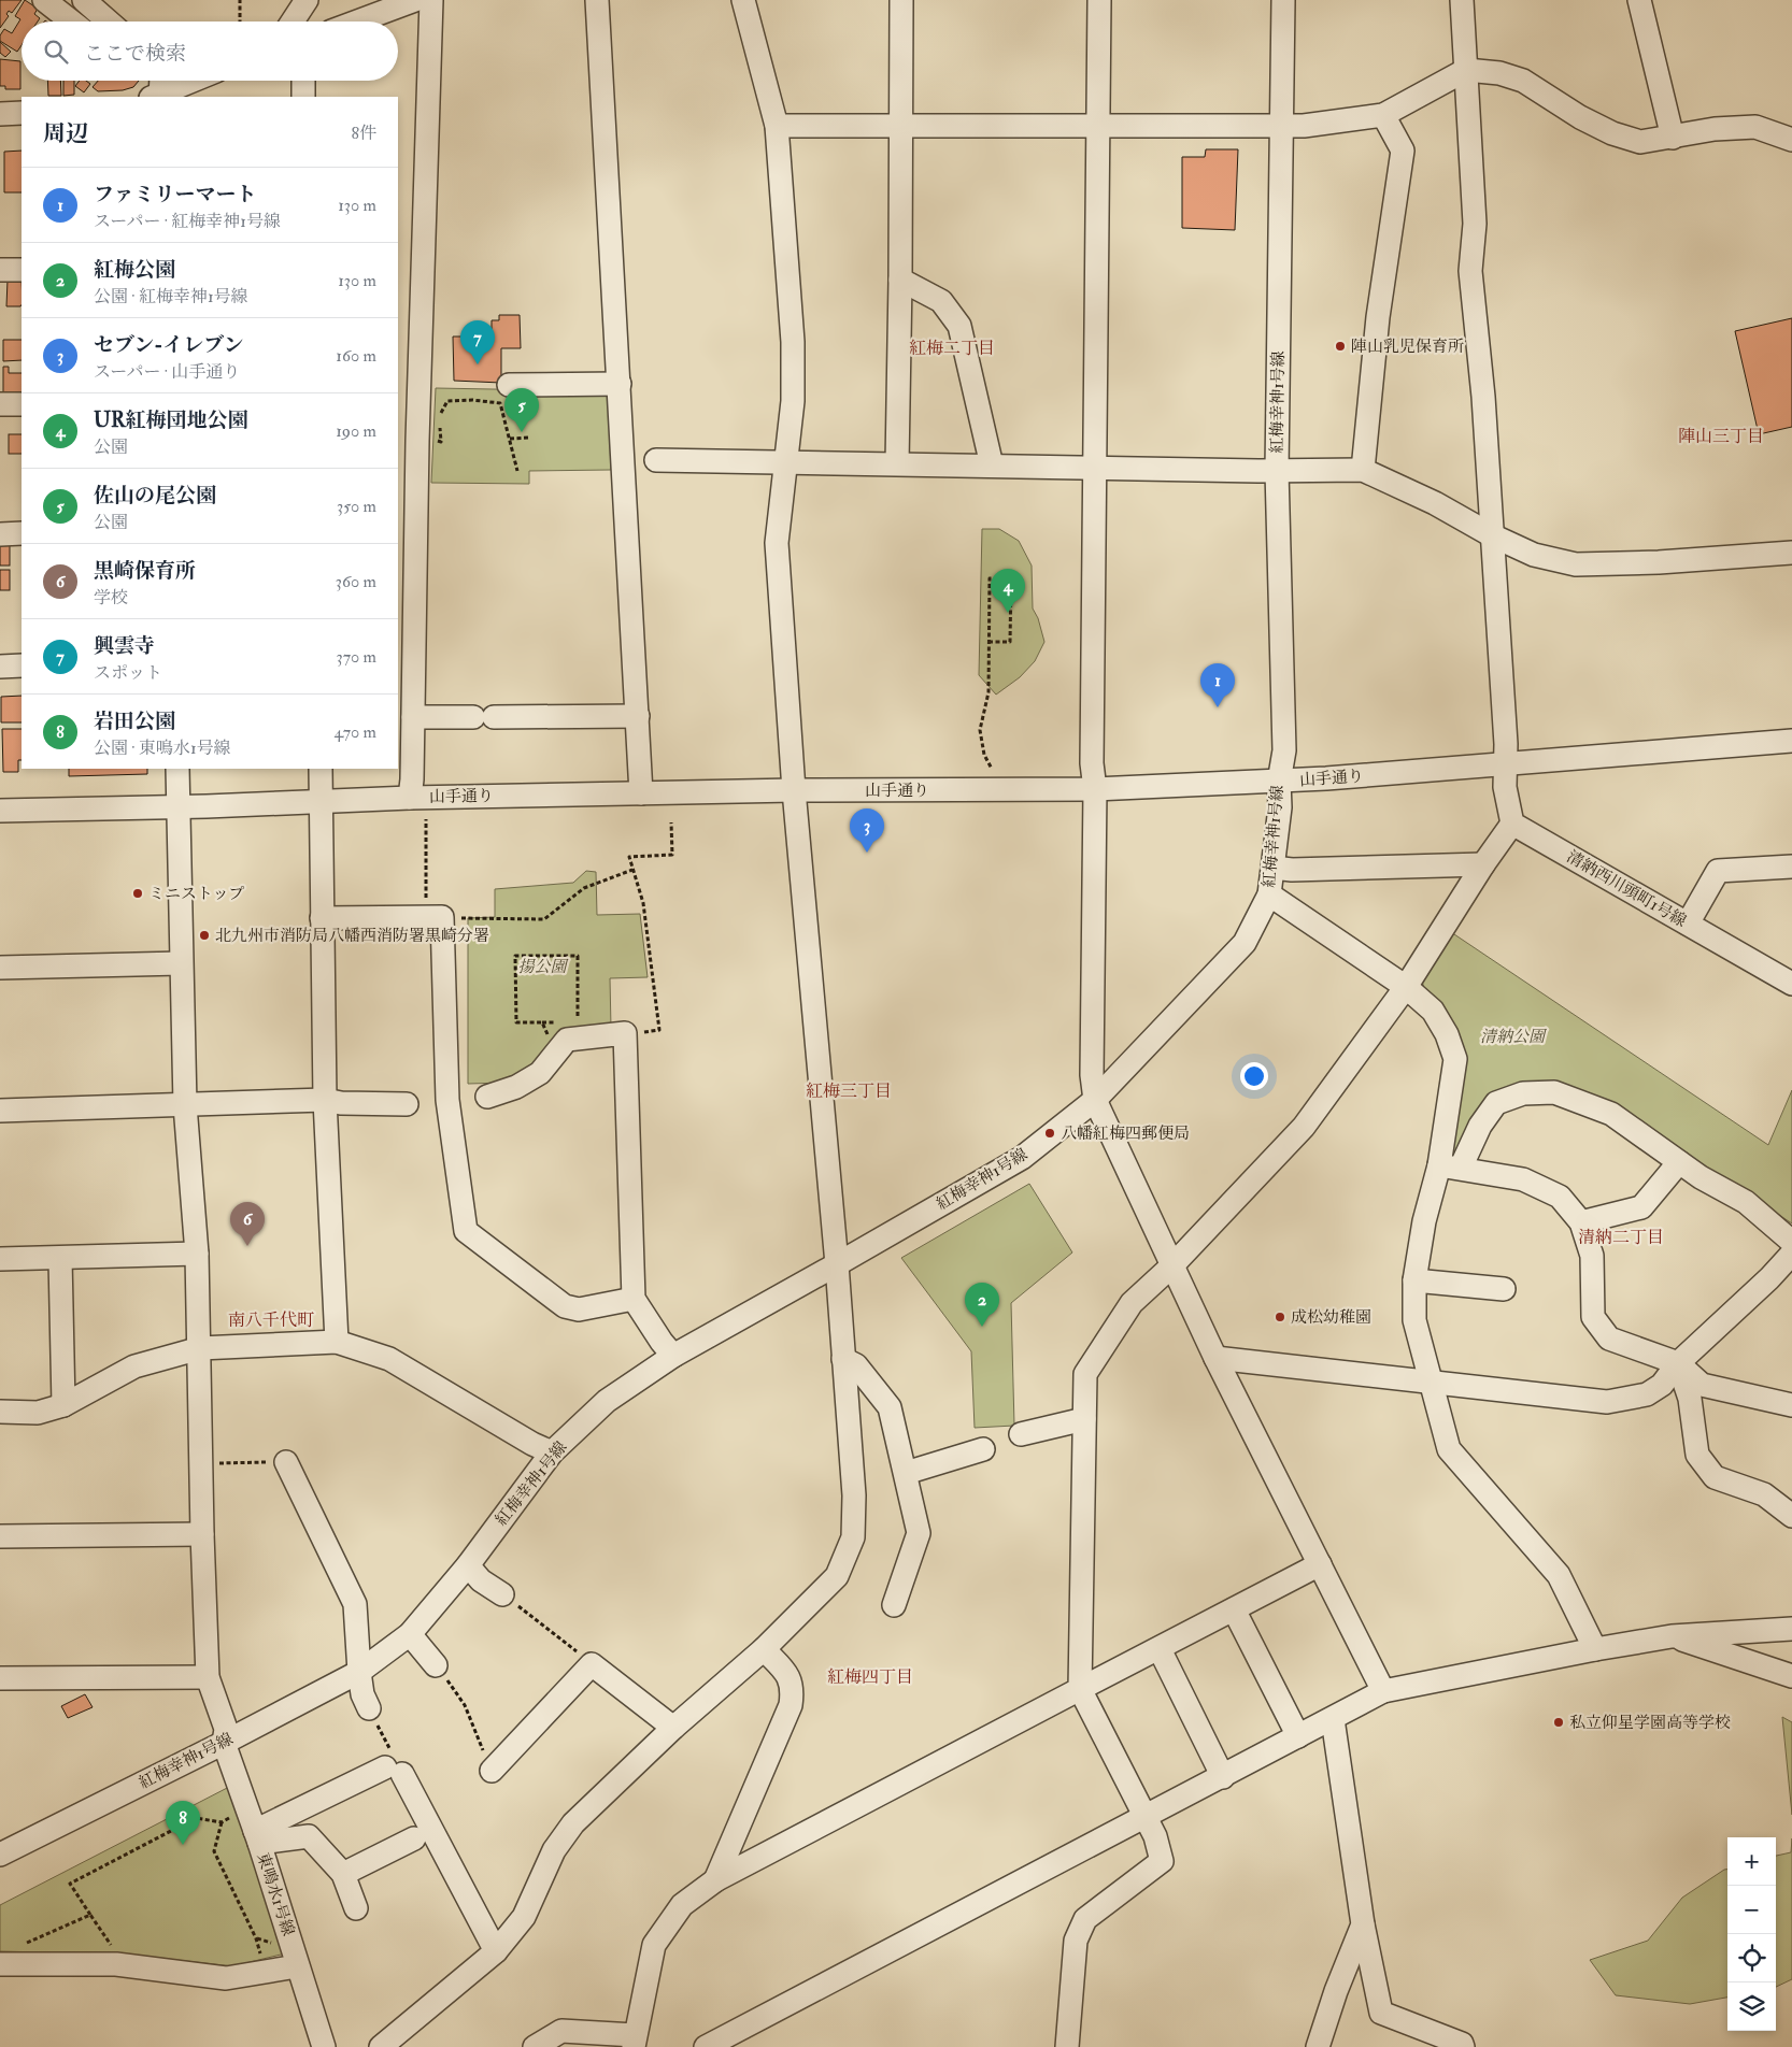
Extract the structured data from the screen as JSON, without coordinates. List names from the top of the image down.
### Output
{
  "streets": {
    "street": [
      "紅梅幸神1号線",
      "山手通り",
      "清納西川頭町1号線",
      "東鳴水1号線"
    ]
  },
  "crossings": [
    ["紅梅幸神1号線", "山手通り"],
    ["紅梅幸神1号線", "東鳴水1号線"],
    ["山手通り", "東鳴水1号線"]
  ],
  "districts": [
    "紅梅二丁目",
    "陣山三丁目",
    "紅梅三丁目",
    "清納二丁目",
    "南八千代町",
    "紅梅四丁目"
  ],
  "parks": ["揚公園", "清納公園"],
  "places": [
    "陣山乳児保育所",
    "ミニストップ",
    "北九州市消防局八幡西消防署黒崎分署",
    "八幡紅梅四郵便局",
    "成松幼稚園",
    "私立仰星学園高等学校"
  ],
  "page": {
    "search": "ここで検索",
    "heading": ["周辺", "8件"],
    "list": [
      {
        "mark": "1",
        "name": "ファミリーマート",
        "note": "スーパー · 紅梅幸神1号線",
        "value": "130 m"
      },
      {
        "mark": "2",
        "name": "紅梅公園",
        "note": "公園 · 紅梅幸神1号線",
        "value": "130 m"
      },
      {
        "mark": "3",
        "name": "セブン-イレブン",
        "note": "スーパー · 山手通り",
        "value": "160 m"
      },
      {
        "mark": "4",
        "name": "UR紅梅団地公園",
        "note": "公園",
        "value": "190 m"
      },
      {
        "mark": "5",
        "name": "佐山の尾公園",
        "note": "公園",
        "value": "350 m"
      },
      {
        "mark": "6",
        "name": "黒崎保育所",
        "note": "学校",
        "value": "360 m"
      },
      {
        "mark": "7",
        "name": "興雲寺",
        "note": "スポット",
        "value": "370 m"
      },
      {
        "mark": "8",
        "name": "岩田公園",
        "note": "公園 · 東鳴水1号線",
        "value": "470 m"
      }
    ],
    "pins": [
      "7",
      "5",
      "4",
      "1",
      "3",
      "6",
      "2",
      "8"
    ],
    "map_buttons": ["+", "−"]
  }
}
